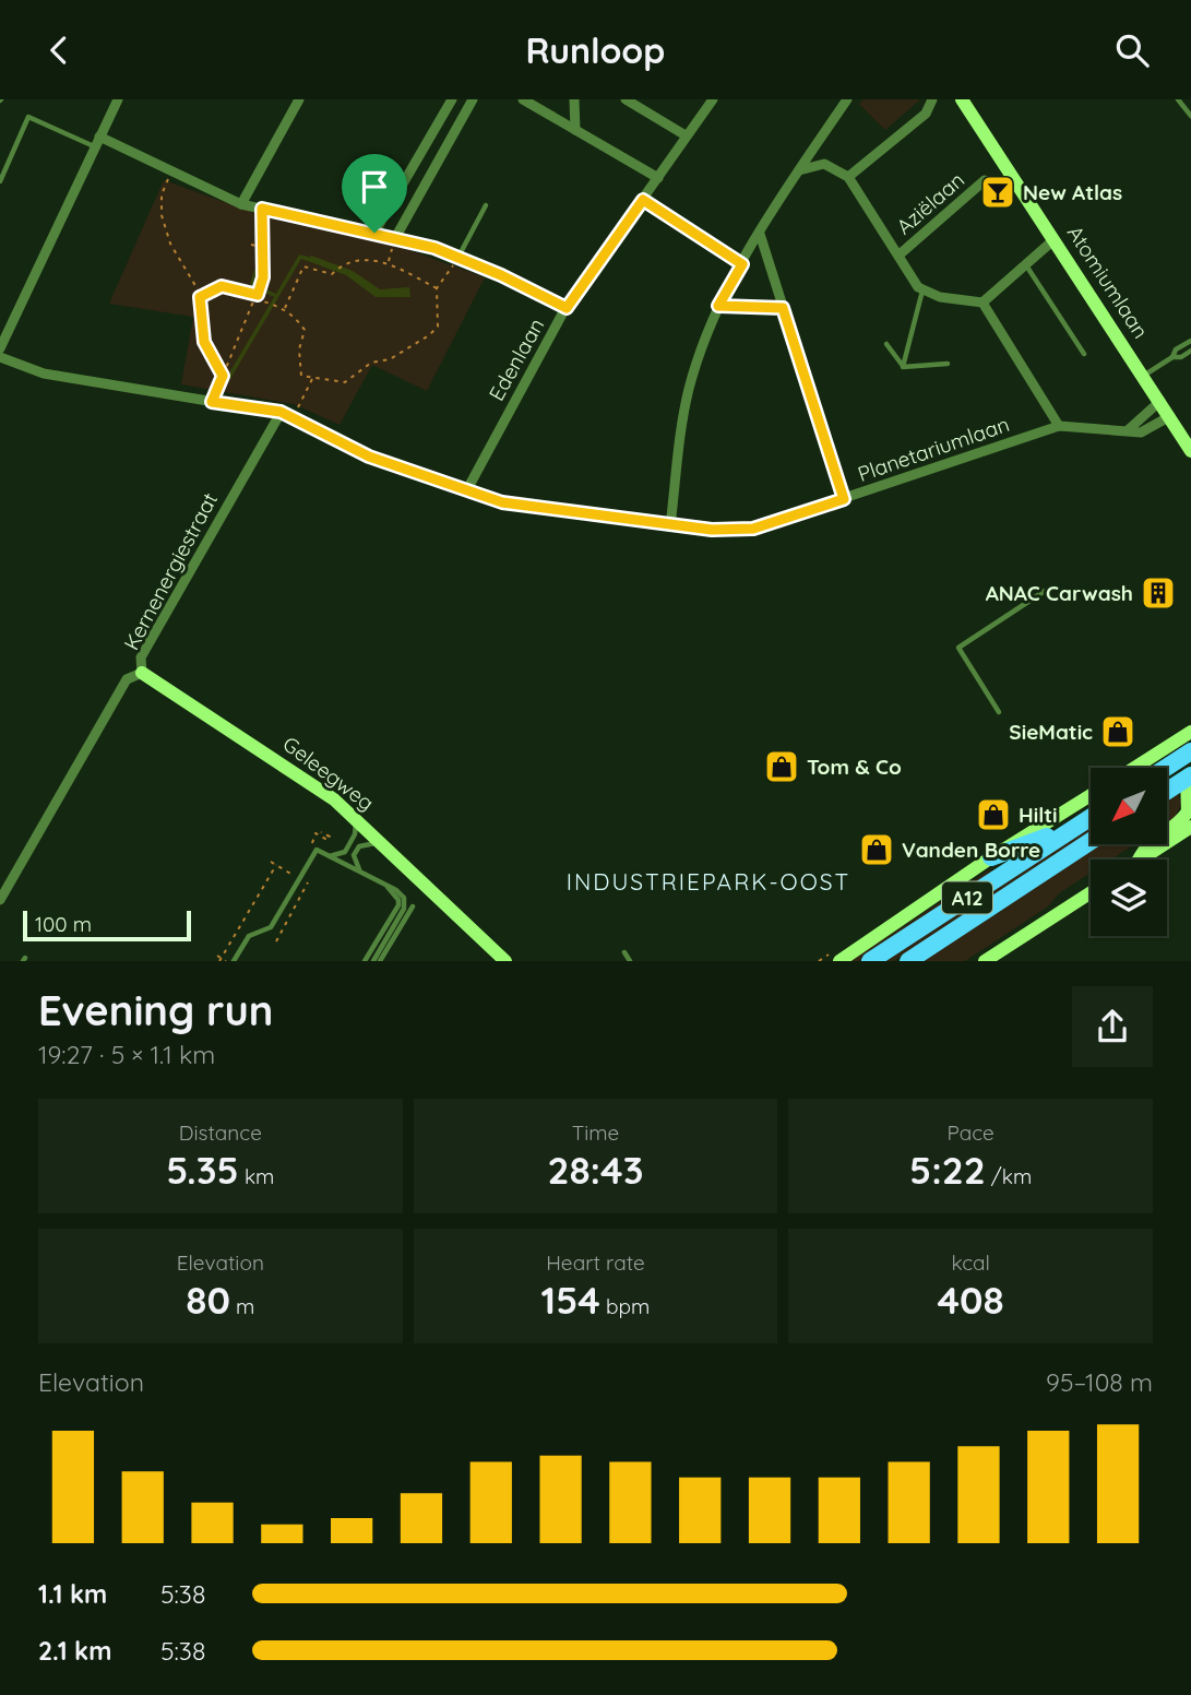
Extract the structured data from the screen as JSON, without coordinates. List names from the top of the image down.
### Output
{
  "streets": {
    "highway": ["A12"],
    "street": [
      "Aziëlaan",
      "Atomiumlaan",
      "Edenlaan",
      "Planetariumlaan",
      "Kernenergiestraat",
      "Geleegweg"
    ]
  },
  "crossings": [
    ["Atomiumlaan", "Planetariumlaan"],
    ["Edenlaan", "Planetariumlaan"],
    ["Planetariumlaan", "Kernenergiestraat"],
    ["Kernenergiestraat", "Geleegweg"]
  ],
  "districts": ["INDUSTRIEPARK-OOST"],
  "places": {
    "bar": ["New Atlas"],
    "building": ["ANAC Carwash"],
    "shop": [
      "SieMatic",
      "Tom & Co",
      "Hilti",
      "Vanden Borre"
    ]
  },
  "scale_bar": "100 m",
  "north": "bottom left",
  "page": {
    "header": "Runloop",
    "scale": "100 m",
    "heading": ["Evening run", "19:27 · 5 × 1.1 km"],
    "stats": [
      ["Distance", "5.35 km"],
      ["Time", "28:43"],
      ["Pace", "5:22 /km"],
      ["Elevation", "80 m"],
      ["Heart rate", "154 bpm"],
      ["kcal", "408"]
    ],
    "chart": ["Elevation", "95–108 m"],
    "list": [
      {
        "name": "1.1 km",
        "note": "5:38"
      },
      {
        "name": "2.1 km",
        "note": "5:38"
      }
    ]
  }
}
